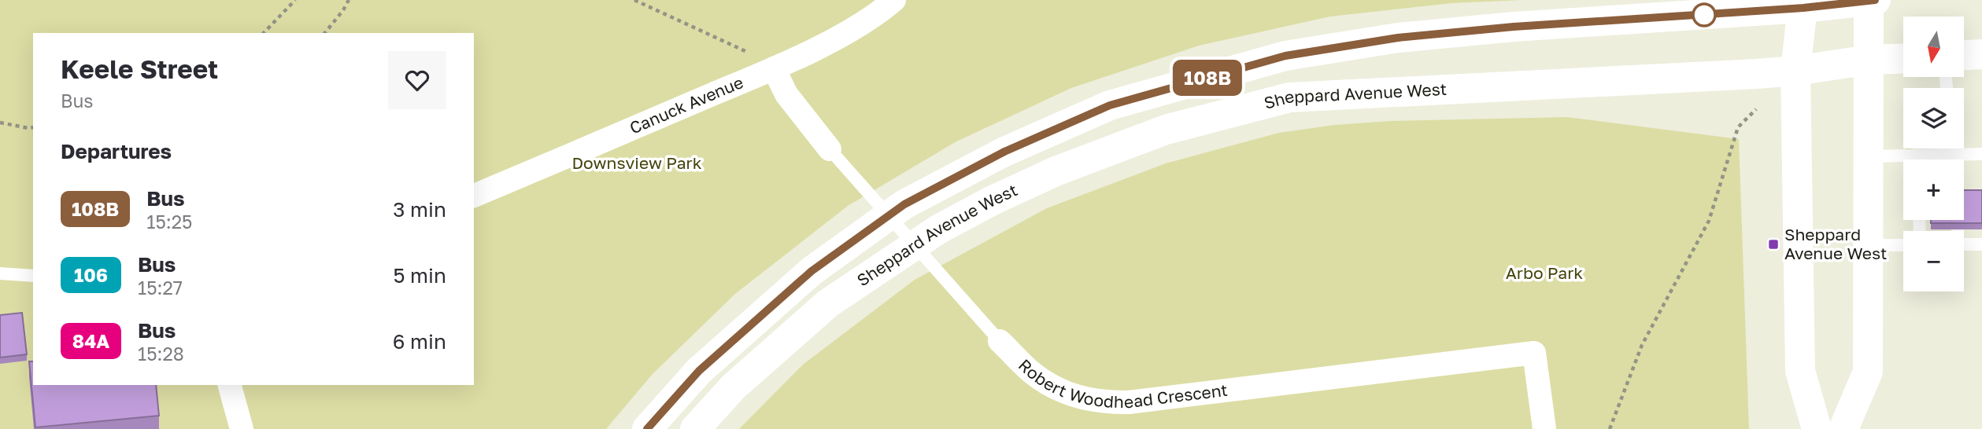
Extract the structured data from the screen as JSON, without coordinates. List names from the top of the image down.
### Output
{
  "streets": {
    "main road": ["Sheppard Avenue West"],
    "street": ["Canuck Avenue", "Robert Woodhead Crescent"]
  },
  "crossings": [
    ["Canuck Avenue", "Robert Woodhead Crescent"]
  ],
  "parks": ["Downsview Park", "Arbo Park"],
  "places": {
    "transit": ["Sheppard Avenue West"]
  },
  "lines": ["bus line 108B"],
  "north": "bottom",
  "page": {
    "on_map": "108B",
    "map_buttons": ["+", "−"],
    "heading": [
      ["Keele Street", "Bus"],
      "Departures"
    ],
    "list": [
      {
        "mark": "108B",
        "name": "Bus",
        "note": "15:25",
        "value": "3 min"
      },
      {
        "mark": "106",
        "name": "Bus",
        "note": "15:27",
        "value": "5 min"
      },
      {
        "mark": "84A",
        "name": "Bus",
        "note": "15:28",
        "value": "6 min"
      }
    ]
  }
}
